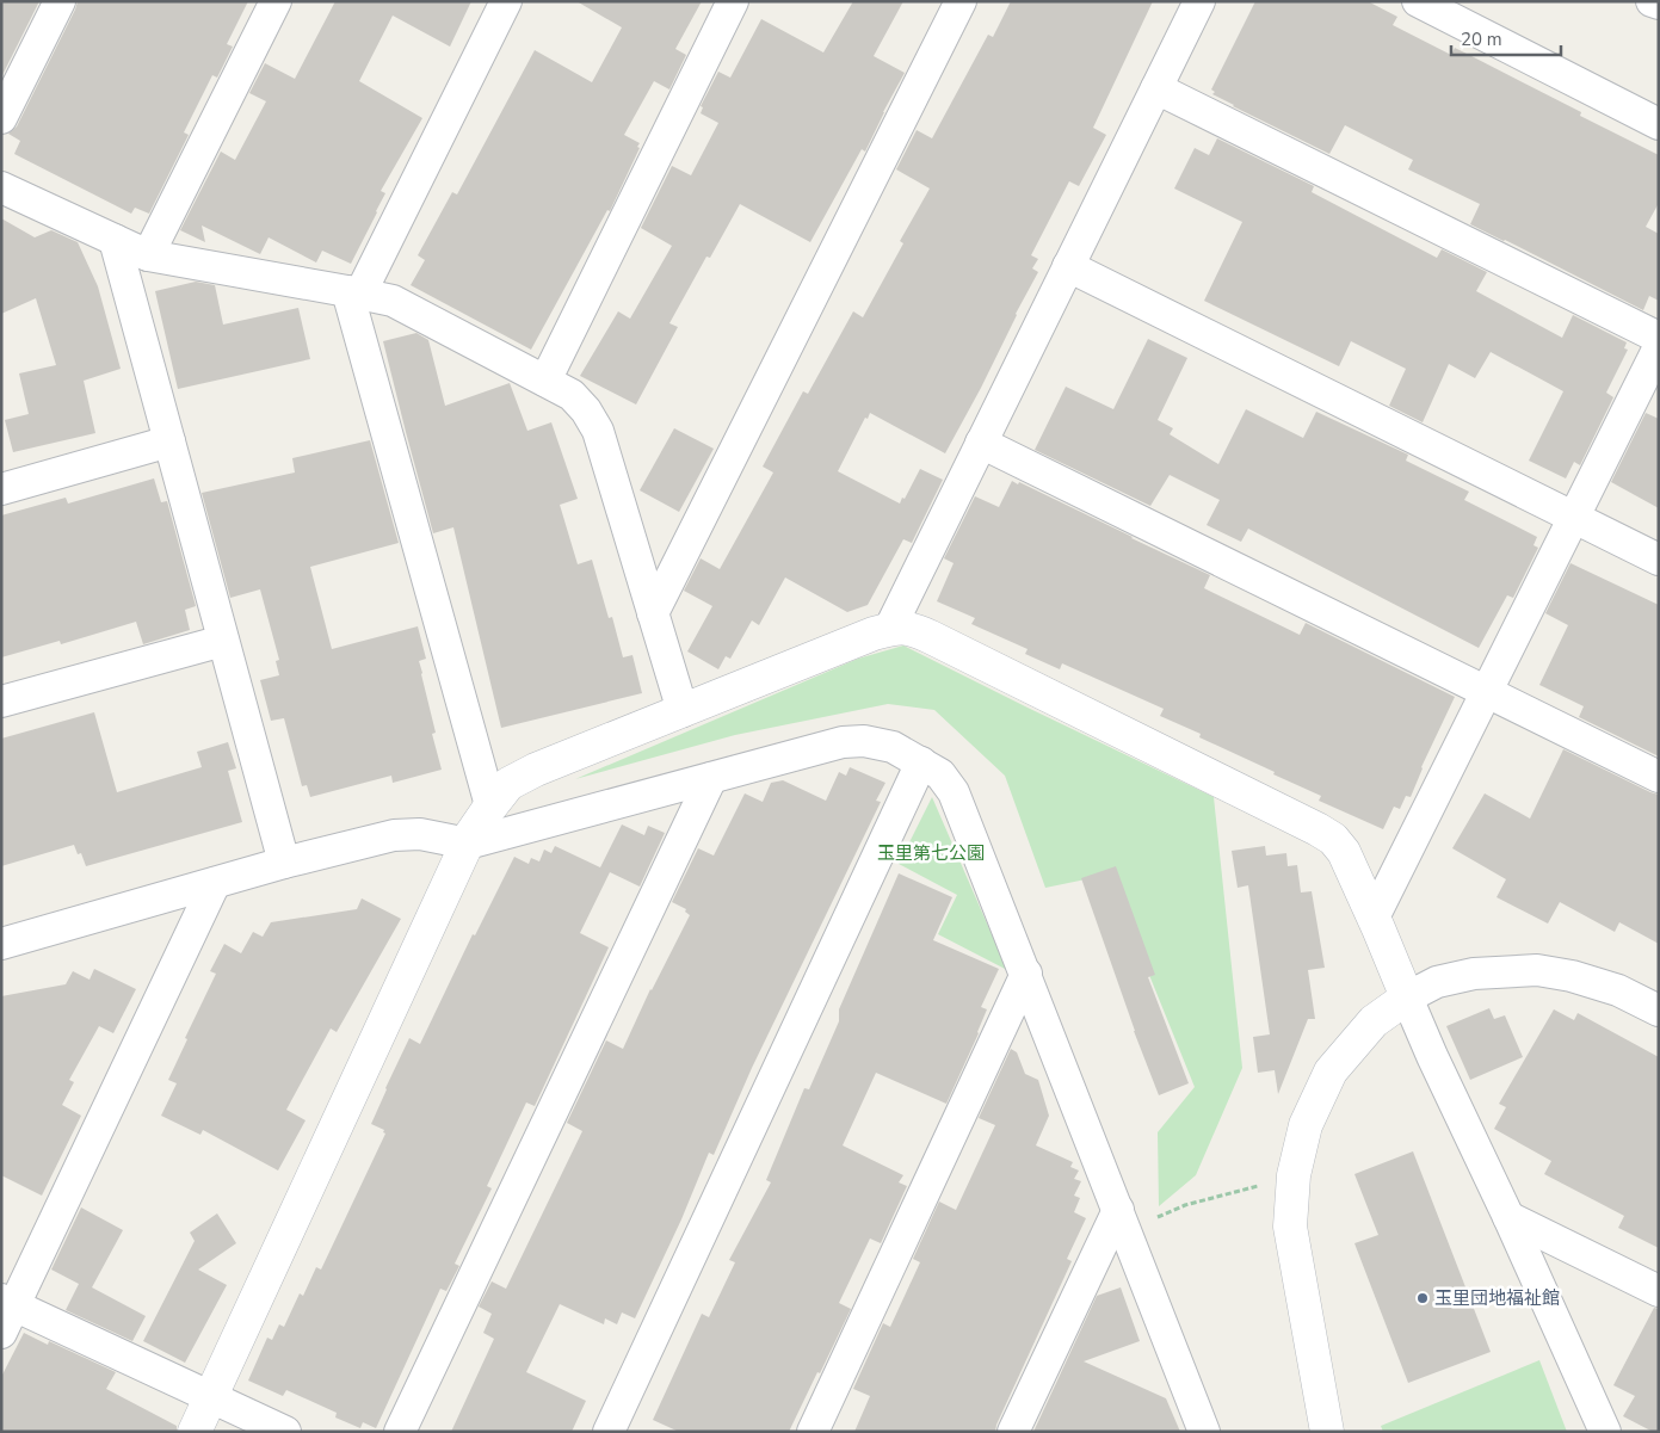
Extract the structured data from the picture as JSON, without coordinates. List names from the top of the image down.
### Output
{
  "parks": ["玉里第七公園"],
  "places": ["玉里団地福祉館"],
  "scale_bar": "20 m"
}
